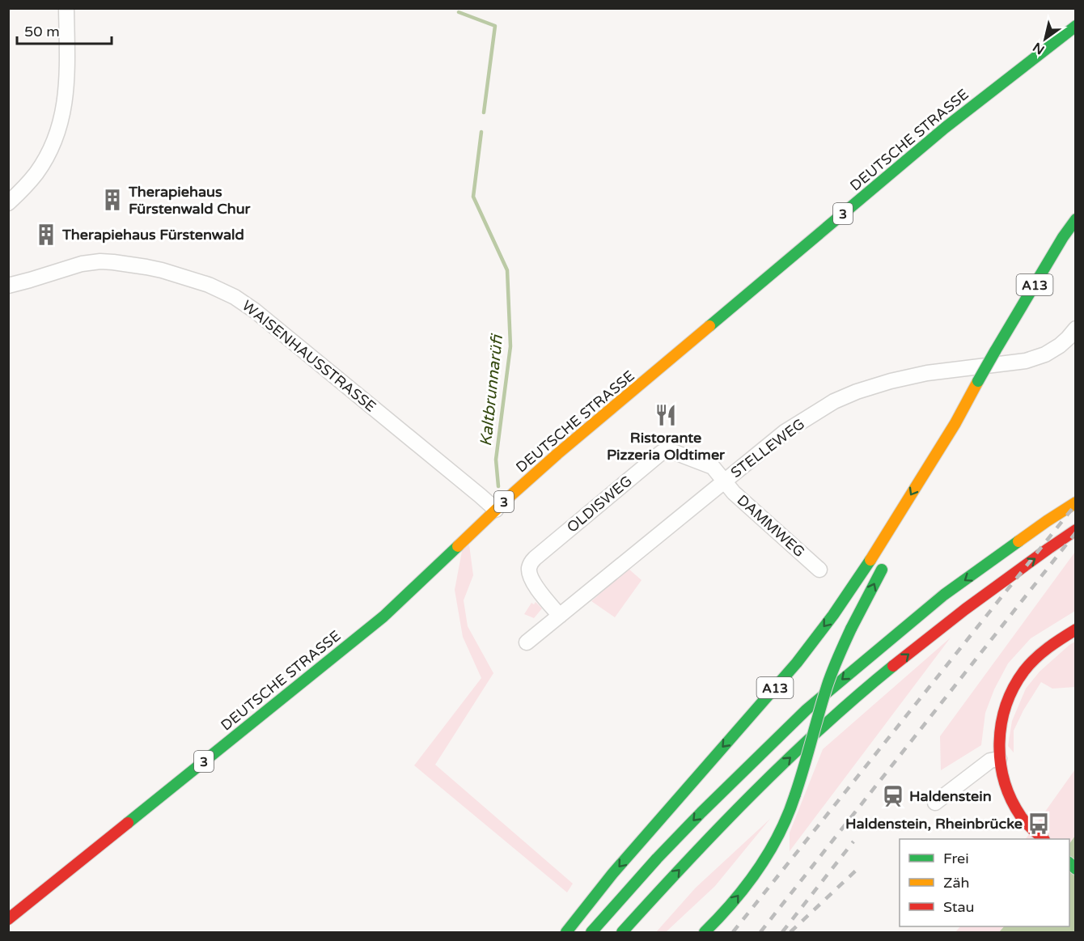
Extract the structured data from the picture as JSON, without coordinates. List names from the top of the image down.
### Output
{
  "streets": {
    "main road": ["DEUTSCHE STRASSE", "3", "A13"],
    "street": [
      "WAISENHAUSSTRASSE",
      "STELLEWEG",
      "OLDISWEG",
      "DAMMWEG"
    ]
  },
  "crossings": [
    ["DEUTSCHE STRASSE", "WAISENHAUSSTRASSE"],
    ["STELLEWEG", "OLDISWEG"],
    ["STELLEWEG", "DAMMWEG"],
    ["OLDISWEG", "DAMMWEG"]
  ],
  "water": ["Kaltbrunnarüfi"],
  "places": {
    "building": ["Therapiehaus Fürstenwald Chur", "Therapiehaus Fürstenwald"],
    "restaurant": ["Ristorante Pizzeria Oldtimer"],
    "station": ["Haldenstein"],
    "bus stop": ["Haldenstein, Rheinbrücke"]
  },
  "legend": ["Frei", "Zäh", "Stau"],
  "scale_bar": "50 m",
  "north": "bottom left"
}
